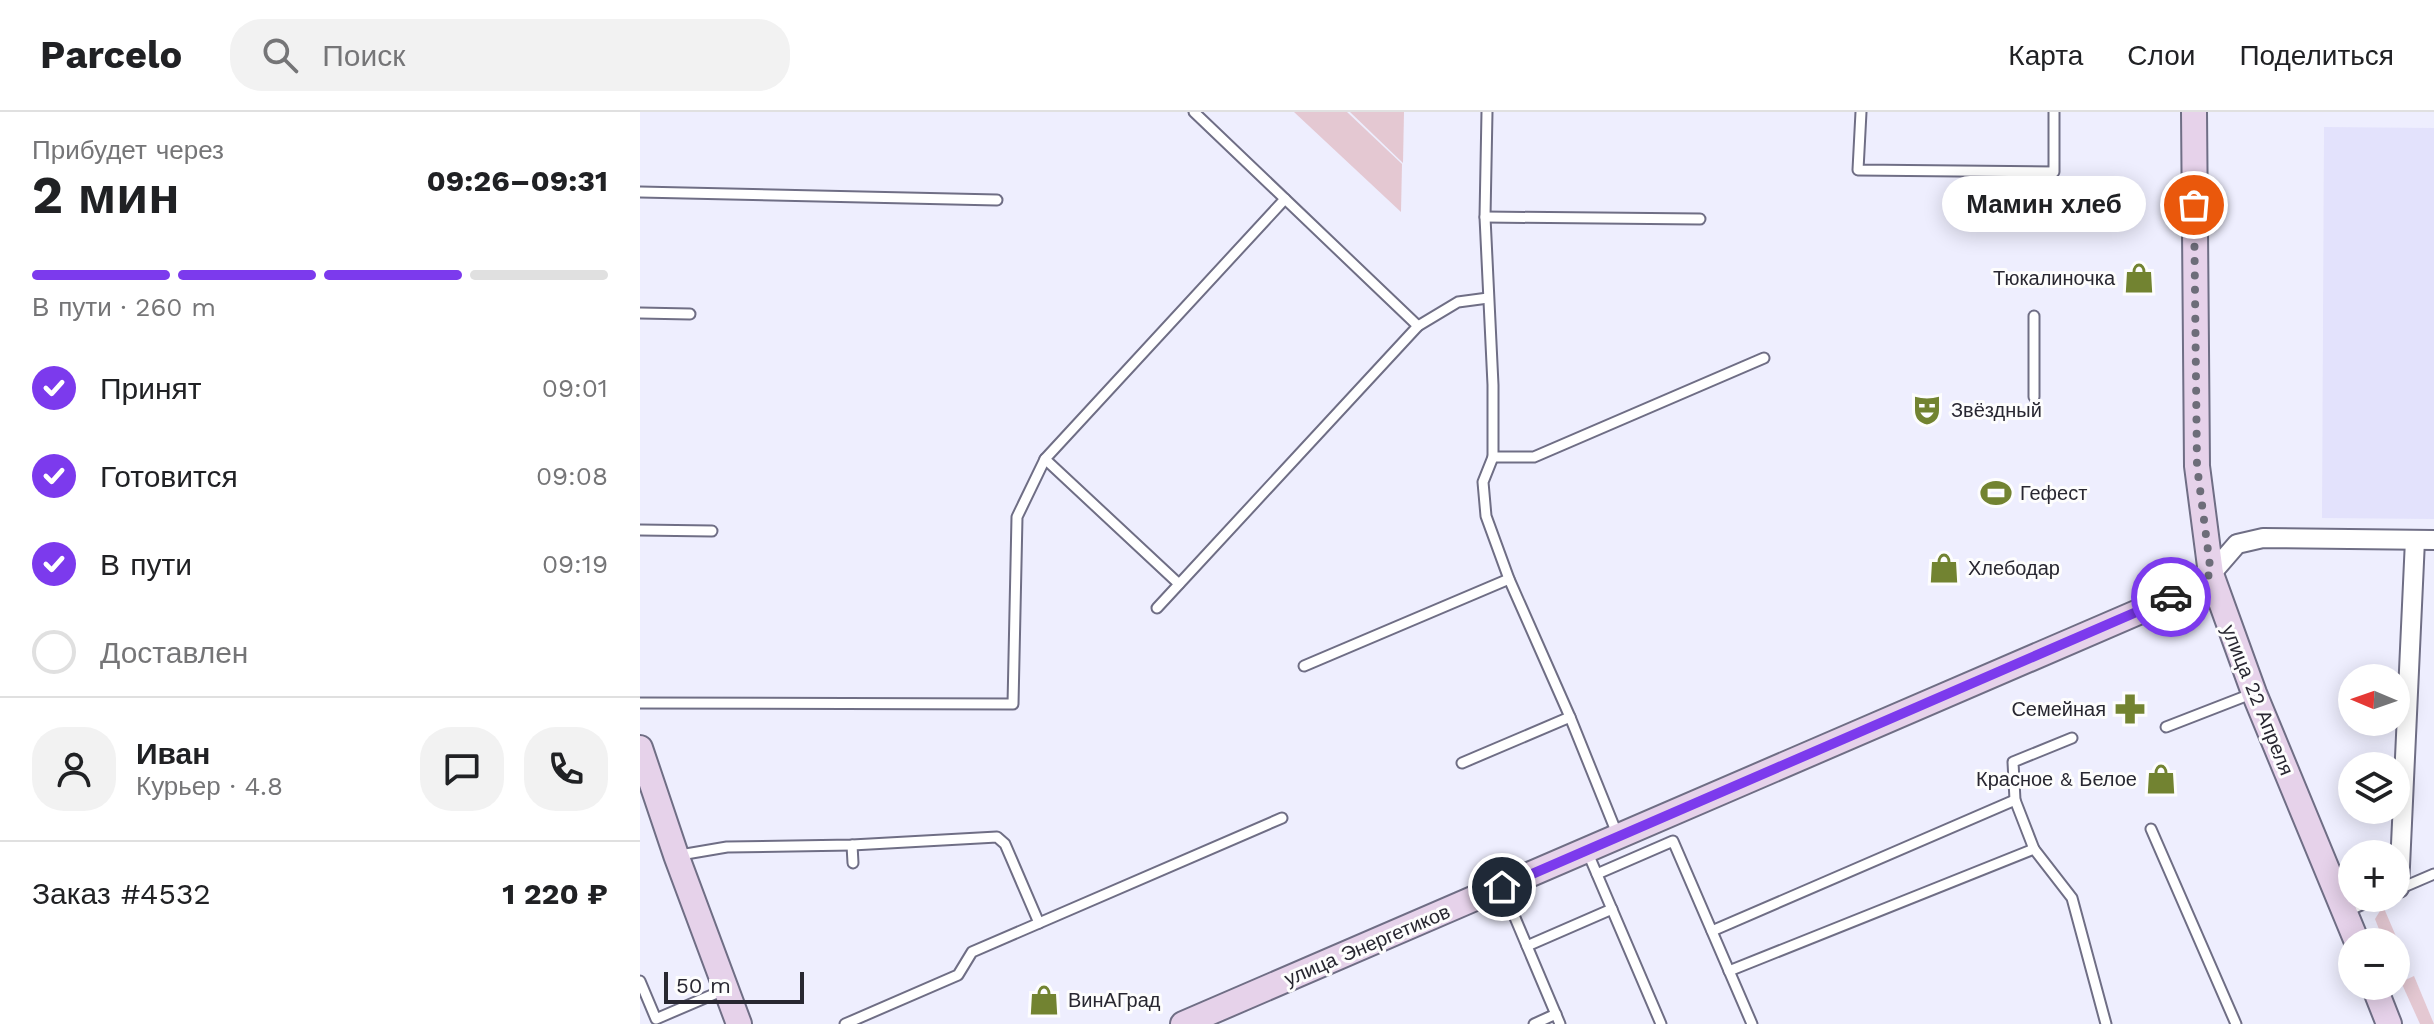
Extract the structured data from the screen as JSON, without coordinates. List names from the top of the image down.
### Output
{
  "streets": {
    "main road": ["улица 22 Апреля", "улица Энергетиков"]
  },
  "crossings": [
    ["улица 22 Апреля", "улица Энергетиков"]
  ],
  "places": {
    "other": ["Мамин хлеб"],
    "shop": [
      "Тюкалиночка",
      "Хлебодар",
      "Красное & Белое",
      "ВинАГрад"
    ],
    "theatre": ["Звёздный"],
    "sports": ["Гефест"],
    "pharmacy": ["Семейная"]
  },
  "scale_bar": "50 m",
  "north": "left",
  "page": {
    "header": "Parcelo",
    "search": "Поиск",
    "nav": ["Карта", "Слои", "Поделиться"],
    "heading": ["2 мин", "Прибудет через", "09:26–09:31"],
    "panel": [
      "Иван",
      "Курьер · 4.8",
      "Заказ #4532",
      "1 220 ₽"
    ],
    "bubble": "Мамин хлеб",
    "bar": "В пути · 260 m",
    "list": [
      ["Принят", "09:01"],
      ["Готовится", "09:08"],
      ["В пути", "09:19"],
      "Доставлен"
    ],
    "map_buttons": ["+", "−"],
    "scale": "50 m"
  }
}
